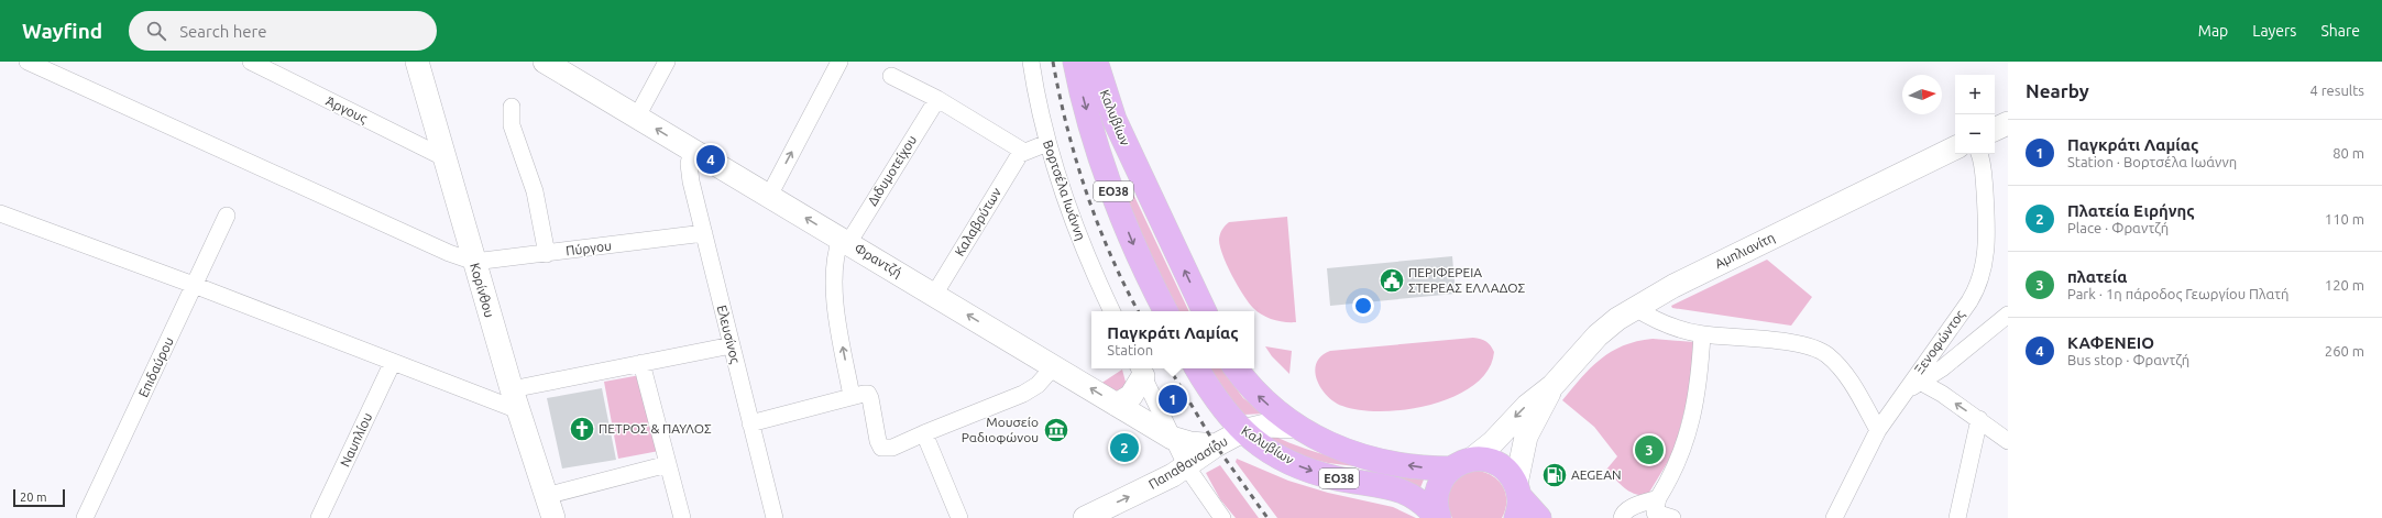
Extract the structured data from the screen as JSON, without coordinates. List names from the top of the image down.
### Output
{
  "streets": {
    "main road": [
      "Καλυβίων",
      "ΕΟ38",
      "Αμπλιανίτη",
      "Φραντζή",
      "Κορίνθου",
      "Παπαθανασίου"
    ],
    "street": [
      "Άργους",
      "Διδυμοτείχου",
      "Βορτσέλα Ιωάννη",
      "Καλαβρύτων",
      "Πύργου",
      "Ελευσίνος",
      "Ξενοφώντος",
      "Επιδαύρου",
      "Ναυπλίου"
    ]
  },
  "crossings": [
    ["Άργους", "Κορίνθου"],
    ["Καλυβίων", "ΕΟ38"],
    ["Καλυβίων", "Παπαθανασίου"],
    ["Διδυμοτείχου", "Φραντζή"],
    ["ΕΟ38", "Αμπλιανίτη"],
    ["ΕΟ38", "Παπαθανασίου"],
    ["Καλαβρύτων", "Φραντζή"],
    ["Πύργου", "Κορίνθου"],
    ["Πύργου", "Ελευσίνος"],
    ["Φραντζή", "Ελευσίνος"],
    ["Φραντζή", "Παπαθανασίου"]
  ],
  "one_way": ["Διδυμοτείχου", "Φραντζή", "Παπαθανασίου"],
  "places": {
    "public building": ["ΠΕΡΙΦΕΡΕΙΑ ΣΤΕΡΕΑΣ ΕΛΛΑΔΟΣ"],
    "church": ["ΠΕΤΡΟΣ & ΠΑΥΛΟΣ"],
    "museum": ["Μουσείο Ραδιοφώνου"],
    "fuel station": ["AEGEAN"]
  },
  "scale_bar": "20 m",
  "north": "right",
  "page": {
    "header": "Wayfind",
    "search": "Search here",
    "nav": ["Map", "Layers", "Share"],
    "heading": ["Nearby", "4 results"],
    "map_buttons": ["+", "−"],
    "list": [
      {
        "mark": "1",
        "name": "Παγκράτι Λαμίας",
        "note": "Station · Βορτσέλα Ιωάννη",
        "value": "80 m"
      },
      {
        "mark": "2",
        "name": "Πλατεία Ειρήνης",
        "note": "Place · Φραντζή",
        "value": "110 m"
      },
      {
        "mark": "3",
        "name": "πλατεία",
        "note": "Park · 1η πάροδος Γεωργίου Πλατή",
        "value": "120 m"
      },
      {
        "mark": "4",
        "name": "ΚΑΦΕΝΕΙΟ",
        "note": "Bus stop · Φραντζή",
        "value": "260 m"
      }
    ],
    "pins": [
      "4",
      "1",
      "2",
      "3"
    ],
    "popup": ["Παγκράτι Λαμίας", "Station"],
    "scale": "20 m"
  }
}
